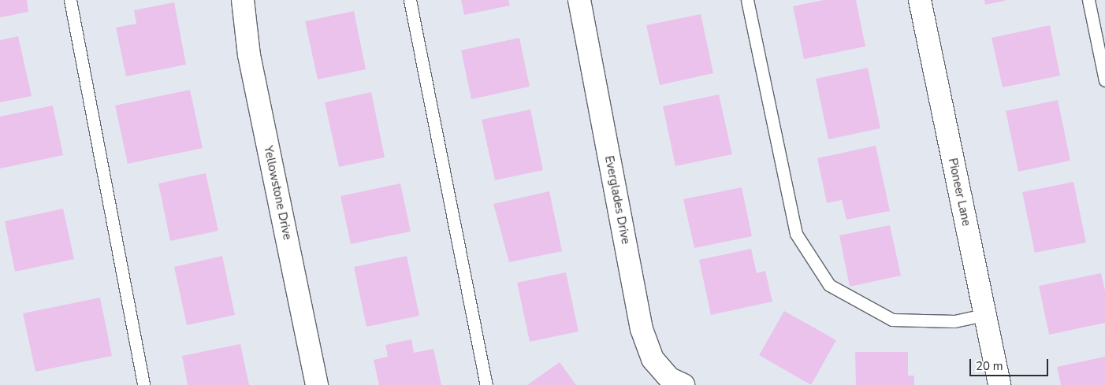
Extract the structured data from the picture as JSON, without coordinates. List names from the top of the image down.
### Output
{
  "streets": {
    "street": ["Pioneer Lane", "Yellowstone Drive", "Everglades Drive"]
  },
  "scale_bar": "20 m"
}
